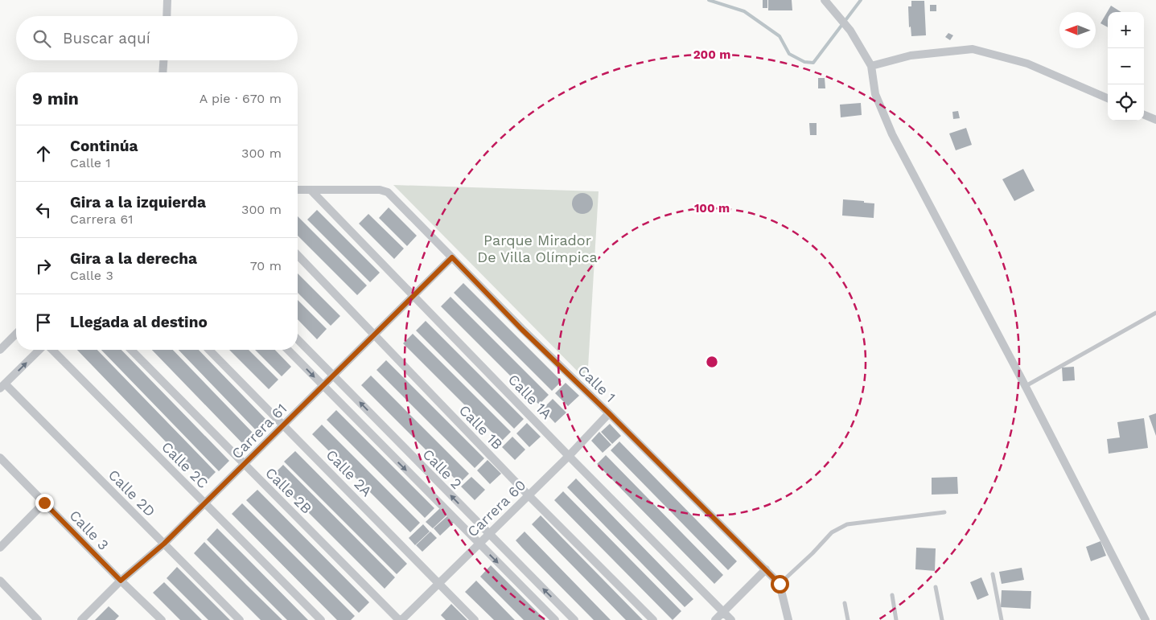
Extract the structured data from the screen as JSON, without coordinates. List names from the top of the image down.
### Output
{
  "streets": {
    "street": [
      "Calle 1",
      "Calle 1A",
      "Calle 1B",
      "Carrera 61",
      "Calle 2C",
      "Calle 2",
      "Calle 2A",
      "Calle 2B",
      "Calle 2D",
      "Carrera 60",
      "Calle 3"
    ]
  },
  "crossings": [
    ["Calle 1", "Calle 1A"],
    ["Calle 1", "Carrera 61"],
    ["Calle 1", "Carrera 60"],
    ["Calle 1A", "Carrera 61"],
    ["Calle 1A", "Carrera 60"],
    ["Calle 1B", "Carrera 61"],
    ["Calle 1B", "Carrera 60"],
    ["Carrera 61", "Calle 2C"],
    ["Carrera 61", "Calle 2"],
    ["Carrera 61", "Calle 2A"],
    ["Carrera 61", "Calle 2B"],
    ["Carrera 61", "Calle 2D"],
    ["Carrera 61", "Calle 3"],
    ["Calle 2", "Carrera 60"],
    ["Calle 2A", "Carrera 60"],
    ["Calle 2B", "Carrera 60"]
  ],
  "parks": ["Parque Mirador De Villa Olímpica"],
  "north": "left",
  "page": {
    "map_buttons": ["+", "−"],
    "search": "Buscar aquí",
    "heading": ["9 min", "A pie · 670 m"],
    "list": [
      ["Continúa", "Calle 1", "300 m"],
      ["Gira a la izquierda", "Carrera 61", "300 m"],
      ["Gira a la derecha", "Calle 3", "70 m"],
      "Llegada al destino"
    ]
  },
  "rings": ["200 m", "100 m"]
}
